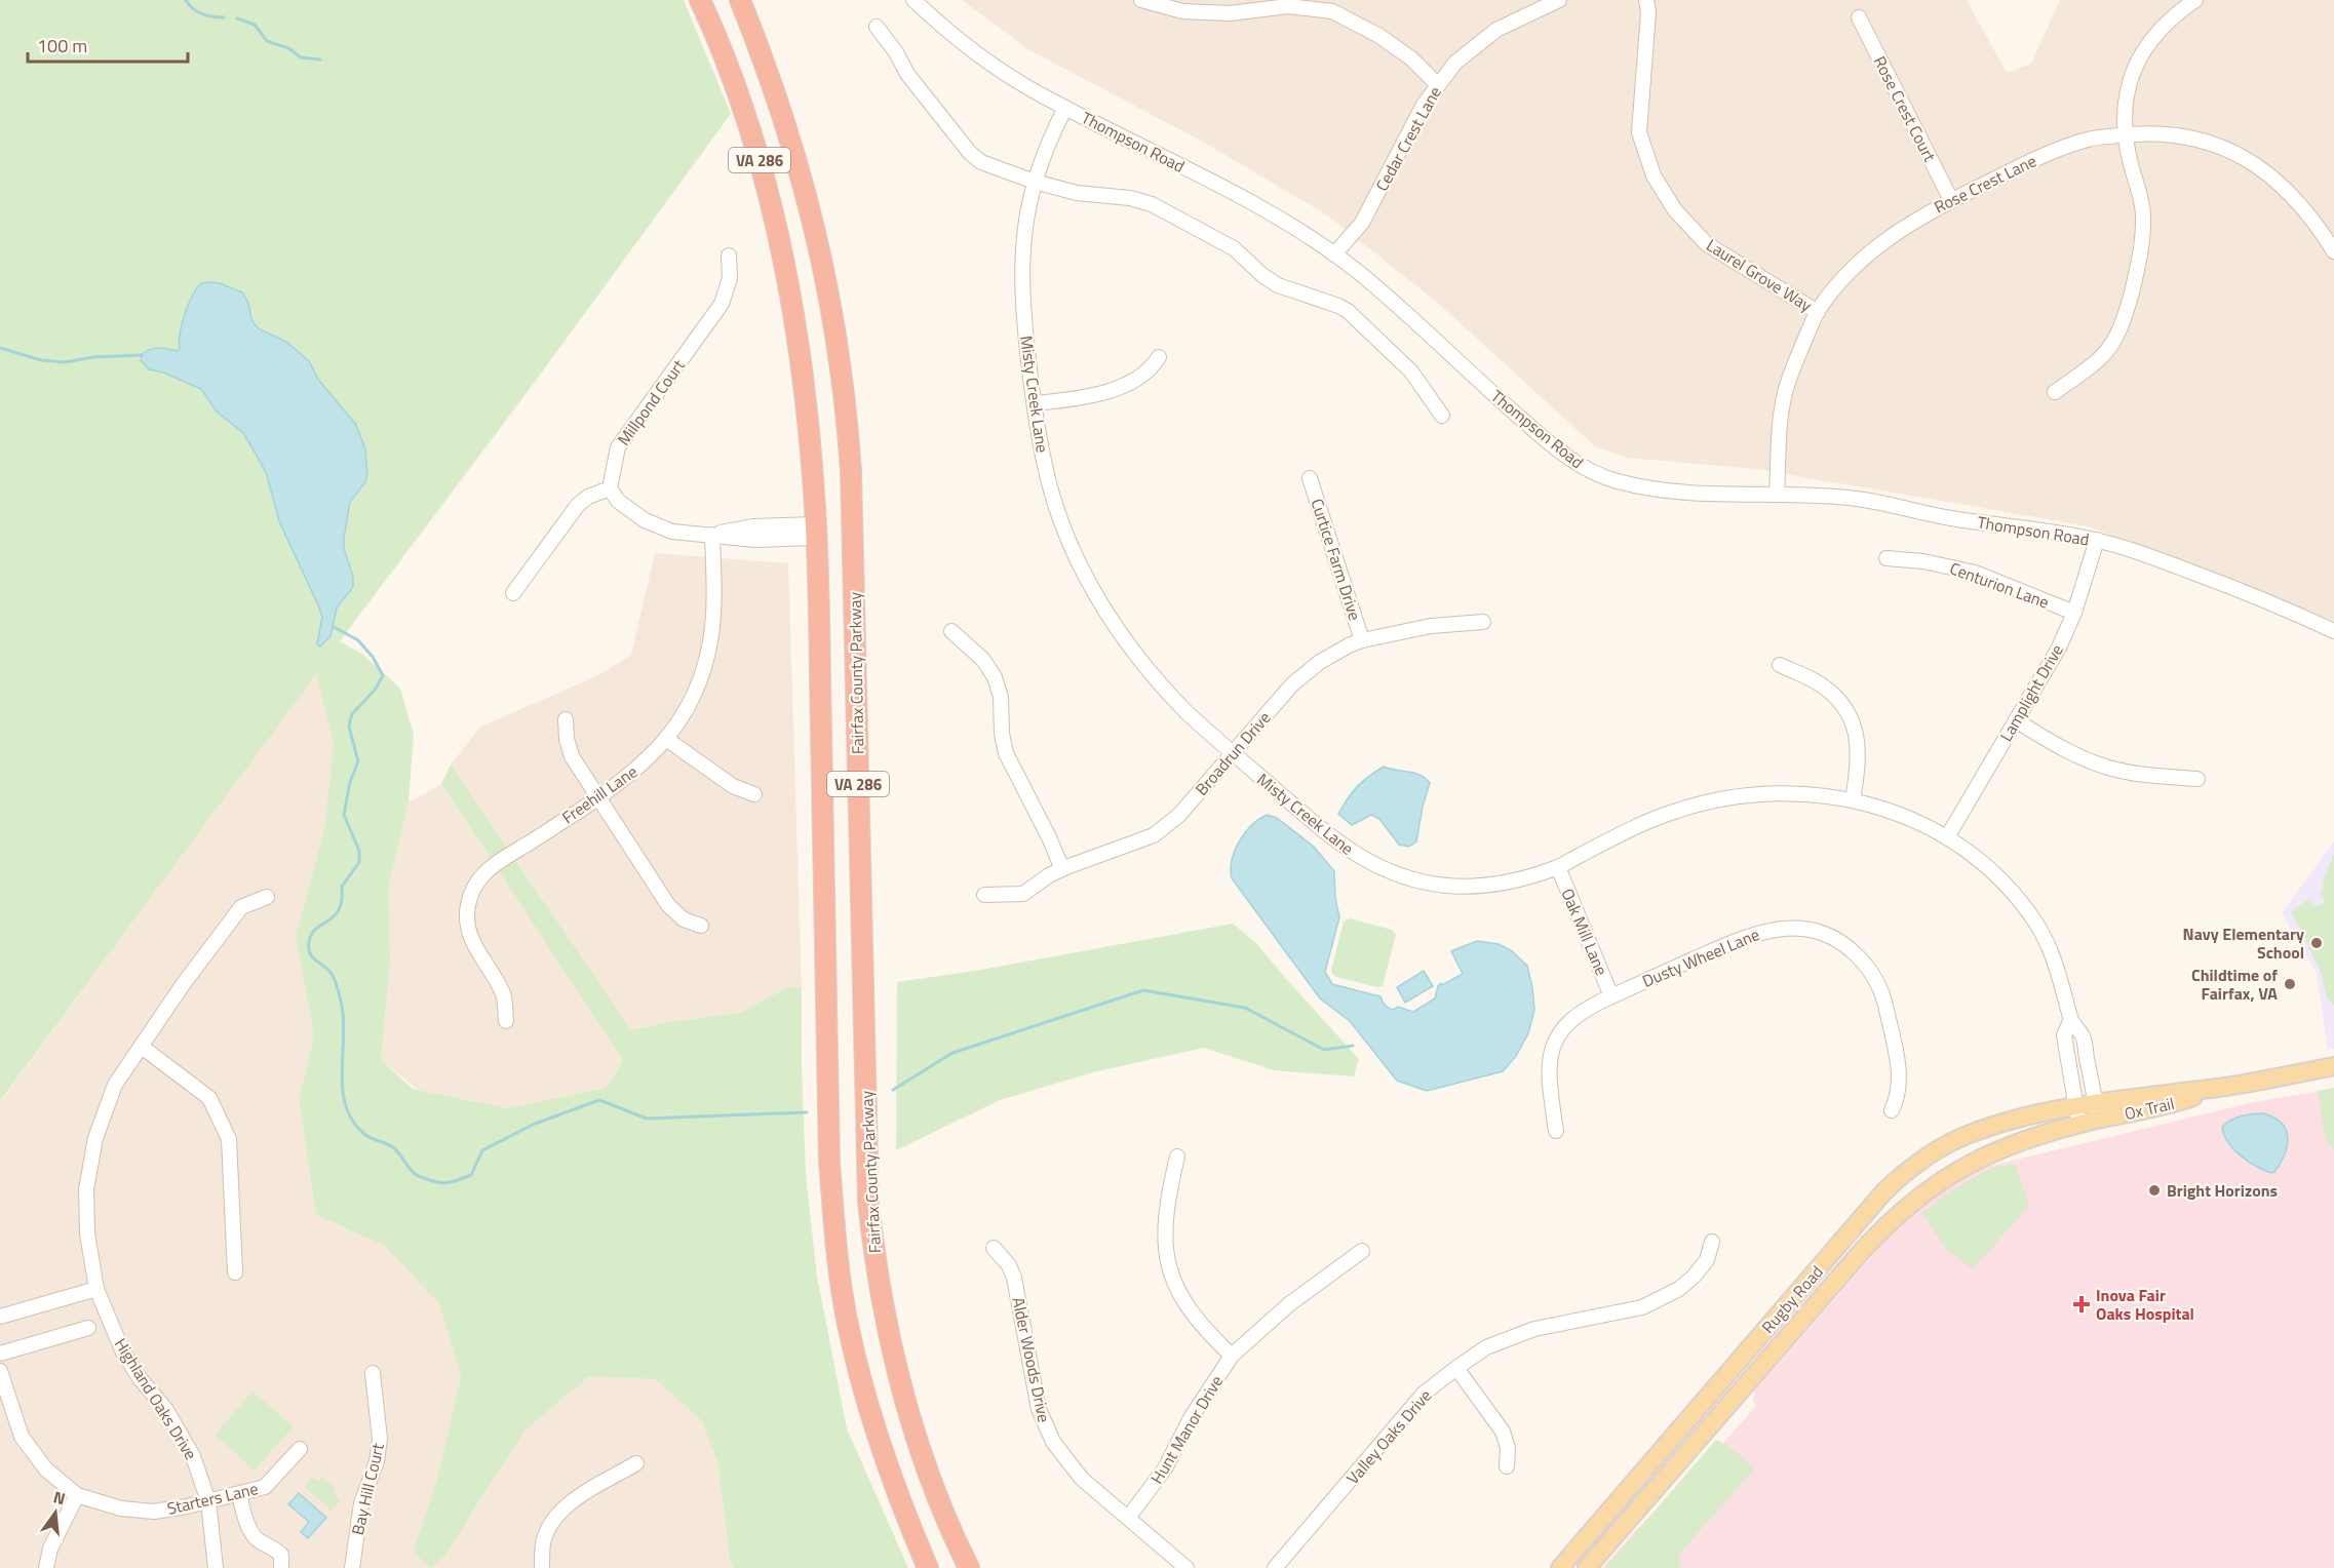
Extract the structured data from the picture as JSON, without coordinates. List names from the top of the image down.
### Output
{
  "streets": {
    "highway": ["VA 286", "Fairfax County Parkway"],
    "main road": ["Ox Trail", "Rugby Road"],
    "street": [
      "Rose Crest Court",
      "Cedar Crest Lane",
      "Thompson Road",
      "Rose Crest Lane",
      "Laurel Grove Way",
      "Misty Creek Lane",
      "Millpond Court",
      "Curtice Farm Drive",
      "Centurion Lane",
      "Lamplight Drive",
      "Broadrun Drive",
      "Freehill Lane",
      "Oak Mill Lane",
      "Dusty Wheel Lane",
      "Alder Woods Drive",
      "Highland Oaks Drive",
      "Hunt Manor Drive",
      "Valley Oaks Drive",
      "Bay Hill Court",
      "Starters Lane"
    ]
  },
  "crossings": [
    ["Rose Crest Court", "Rose Crest Lane"],
    ["Cedar Crest Lane", "Thompson Road"],
    ["Thompson Road", "Rose Crest Lane"],
    ["Thompson Road", "Misty Creek Lane"],
    ["Thompson Road", "Lamplight Drive"],
    ["Rose Crest Lane", "Laurel Grove Way"],
    ["Misty Creek Lane", "Lamplight Drive"],
    ["Misty Creek Lane", "Broadrun Drive"],
    ["Misty Creek Lane", "Oak Mill Lane"],
    ["Misty Creek Lane", "Ox Trail"],
    ["Misty Creek Lane", "Rugby Road"],
    ["Curtice Farm Drive", "Broadrun Drive"],
    ["Centurion Lane", "Lamplight Drive"],
    ["Oak Mill Lane", "Dusty Wheel Lane"],
    ["Ox Trail", "Rugby Road"],
    ["Alder Woods Drive", "Hunt Manor Drive"],
    ["Highland Oaks Drive", "Starters Lane"]
  ],
  "places": {
    "other": ["Navy Elementary School", "Childtime of Fairfax, VA", "Bright Horizons"],
    "health": ["Inova Fair Oaks Hospital"]
  },
  "scale_bar": "100 m",
  "north": "top"
}
